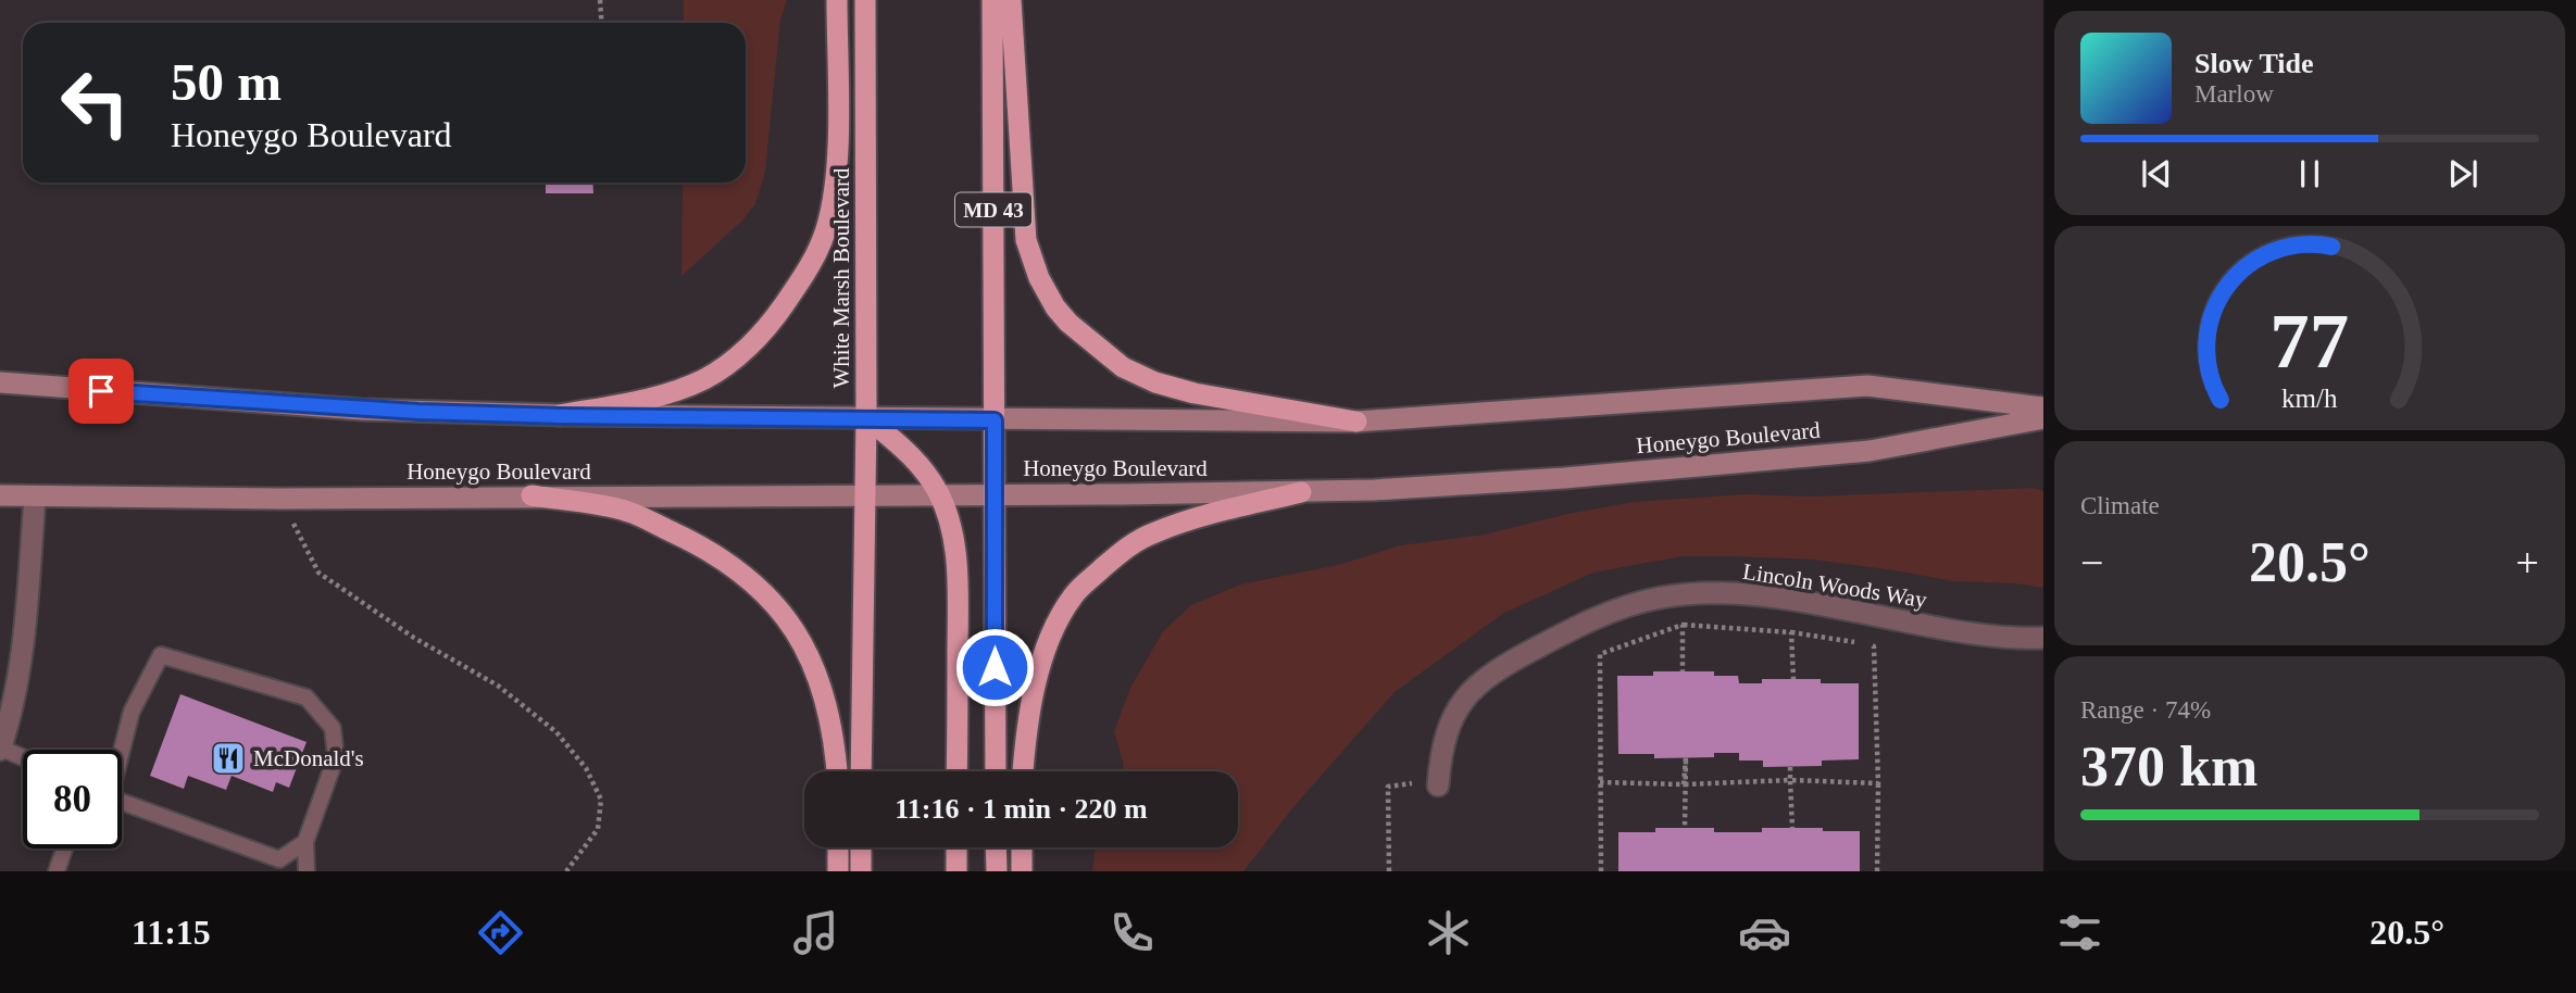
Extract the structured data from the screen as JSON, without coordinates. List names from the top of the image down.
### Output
{
  "streets": {
    "highway": ["MD 43", "White Marsh Boulevard"],
    "main road": ["Honeygo Boulevard"],
    "street": ["Lincoln Woods Way"]
  },
  "crossings": [
    ["MD 43", "Honeygo Boulevard"],
    ["White Marsh Boulevard", "Honeygo Boulevard"]
  ],
  "places": {
    "restaurant": ["McDonald's"]
  },
  "page": {
    "turn": ["50 m", "Honeygo Boulevard"],
    "song": ["Slow Tide", "Marlow"],
    "tile": [
      "Climate",
      ["Range · 74%", "370 km"]
    ],
    "heat": ["−", "20.5°", "+"],
    "limit": "80",
    "trip": "11:16 · 1 min · 220 m",
    "tabs": ["11:15", "20.5°"],
    "gauge": ["77", "km/h"]
  }
}
